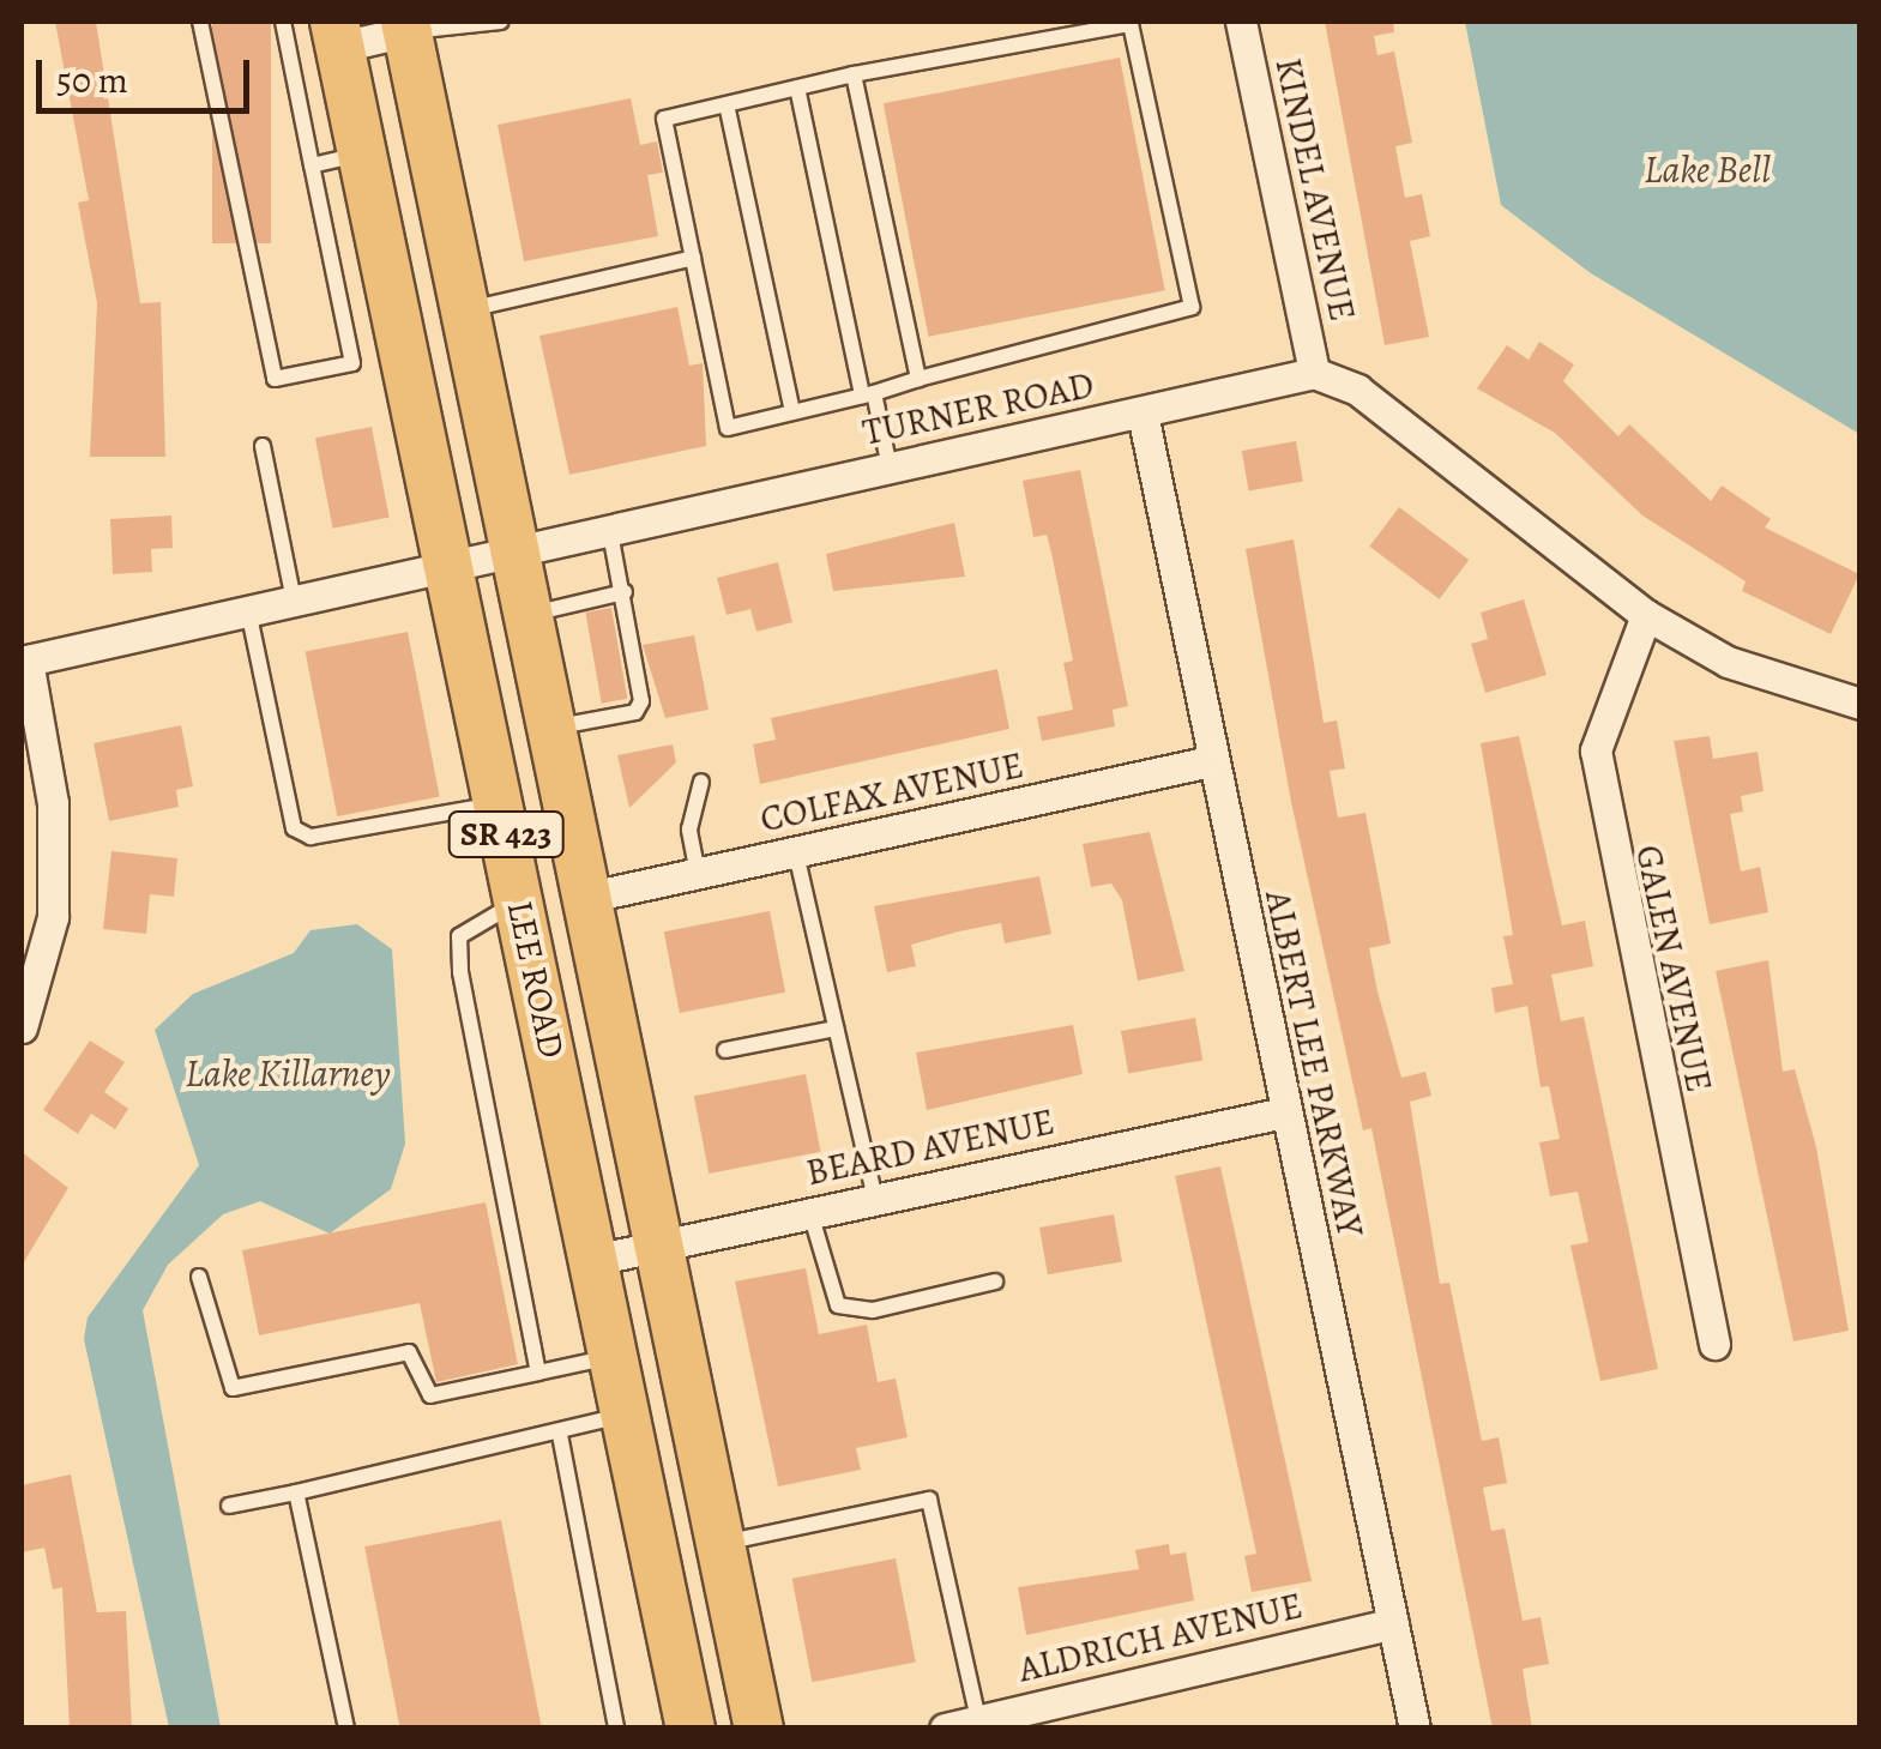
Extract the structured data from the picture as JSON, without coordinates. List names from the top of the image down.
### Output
{
  "streets": {
    "main road": ["SR 423", "LEE ROAD"],
    "street": [
      "KINDEL AVENUE",
      "TURNER ROAD",
      "COLFAX AVENUE",
      "GALEN AVENUE",
      "ALBERT LEE PARKWAY",
      "BEARD AVENUE",
      "ALDRICH AVENUE"
    ]
  },
  "crossings": [
    ["KINDEL AVENUE", "TURNER ROAD"],
    ["TURNER ROAD", "LEE ROAD"],
    ["TURNER ROAD", "ALBERT LEE PARKWAY"],
    ["COLFAX AVENUE", "LEE ROAD"],
    ["COLFAX AVENUE", "ALBERT LEE PARKWAY"],
    ["LEE ROAD", "BEARD AVENUE"],
    ["ALBERT LEE PARKWAY", "BEARD AVENUE"],
    ["ALBERT LEE PARKWAY", "ALDRICH AVENUE"]
  ],
  "water": ["Lake Bell", "Lake Killarney"],
  "scale_bar": "50 m"
}
